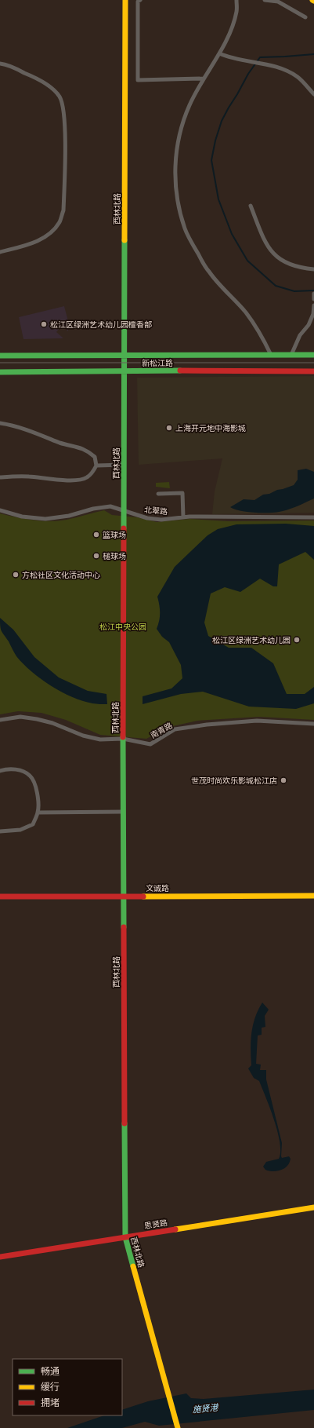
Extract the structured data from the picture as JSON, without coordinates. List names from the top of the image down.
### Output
{
  "streets": {
    "street": [
      "西林北路",
      "新松江路",
      "北翠路",
      "南青路",
      "文诚路",
      "思贤路"
    ]
  },
  "crossings": [
    ["西林北路", "新松江路"],
    ["西林北路", "北翠路"],
    ["西林北路", "南青路"],
    ["西林北路", "文诚路"],
    ["西林北路", "思贤路"]
  ],
  "water": ["施贤港"],
  "parks": ["松江中央公园"],
  "places": [
    "松江区绿洲艺术幼儿园檀香部",
    "上海开元地中海影城",
    "篮球场",
    "槌球场",
    "方松社区文化活动中心",
    "松江区绿洲艺术幼儿园",
    "世茂时尚欢乐影城松江店"
  ],
  "legend": ["畅通", "缓行", "拥堵"]
}
